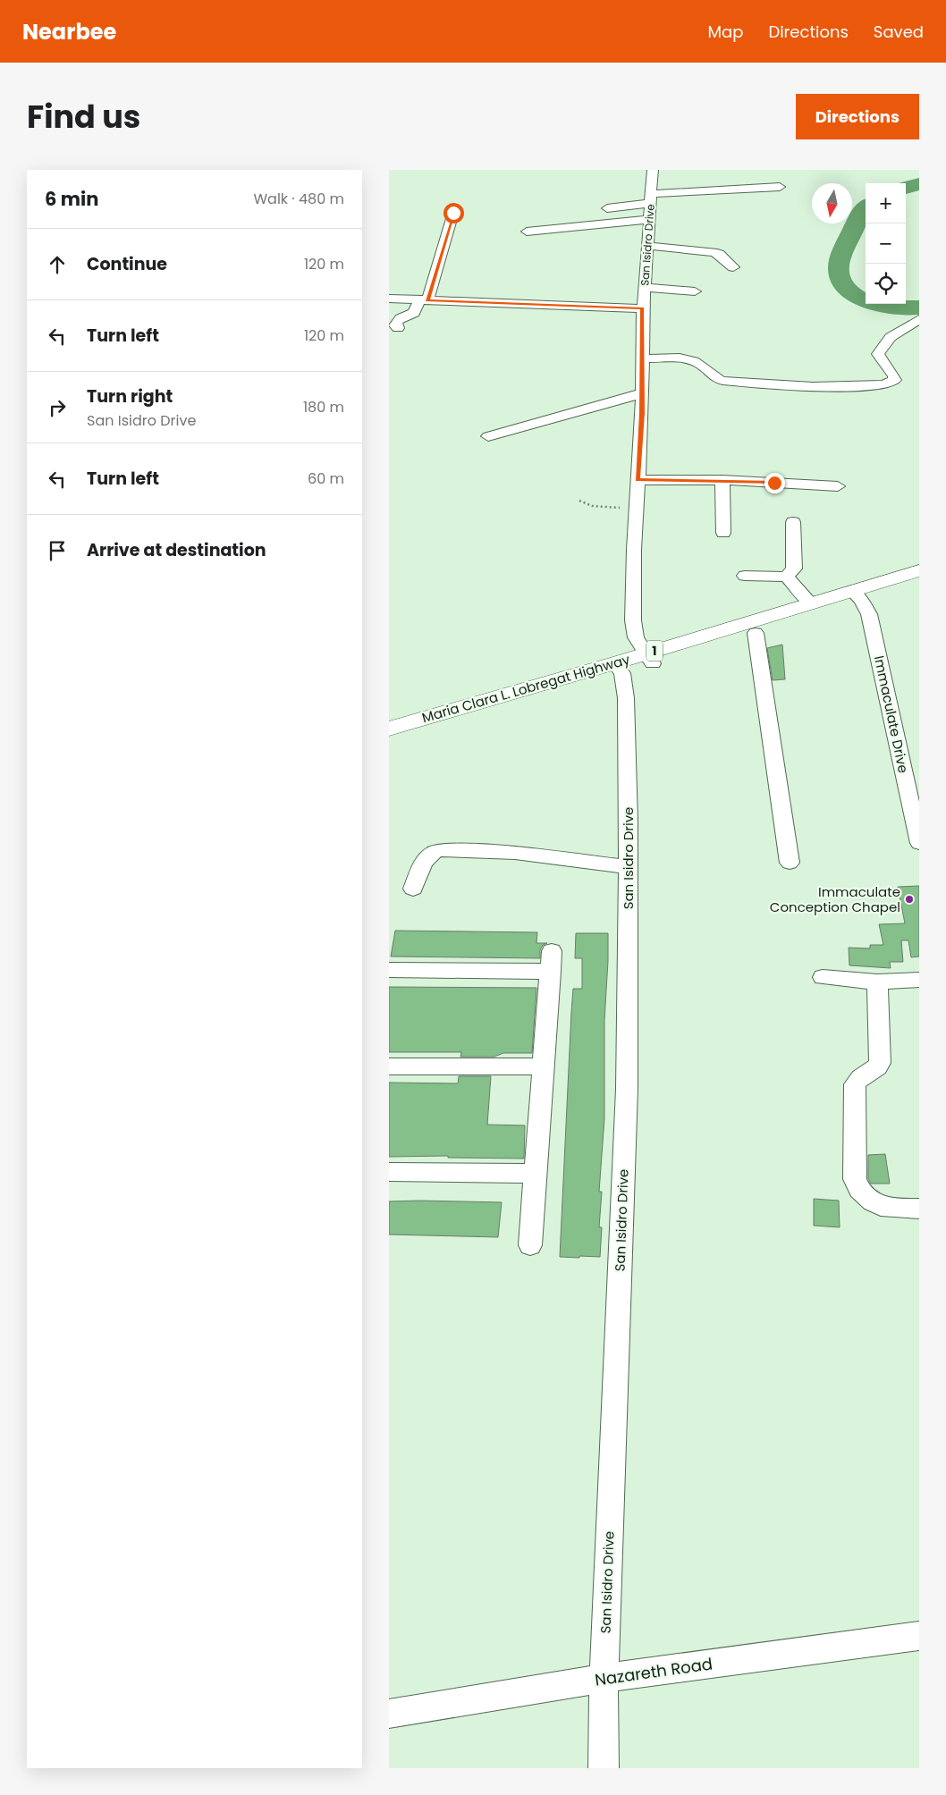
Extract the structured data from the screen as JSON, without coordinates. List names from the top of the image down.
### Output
{
  "streets": {
    "highway": ["1", "Maria Clara L. Lobregat Highway"],
    "street": ["San Isidro Drive", "Immaculate Drive", "Nazareth Road"]
  },
  "crossings": [
    ["San Isidro Drive", "Maria Clara L. Lobregat Highway"],
    ["San Isidro Drive", "Nazareth Road"],
    ["Maria Clara L. Lobregat Highway", "Immaculate Drive"]
  ],
  "places": ["Immaculate Conception Chapel"],
  "north": "bottom",
  "page": {
    "header": "Nearbee",
    "nav": ["Map", "Directions", "Saved"],
    "title": "Find us",
    "buttons": "Directions",
    "heading": ["6 min", "Walk · 480 m"],
    "map_buttons": ["+", "−"],
    "list": [
      ["Continue", "120 m"],
      ["Turn left", "120 m"],
      ["Turn right", "San Isidro Drive", "180 m"],
      ["Turn left", "60 m"],
      "Arrive at destination"
    ]
  }
}
